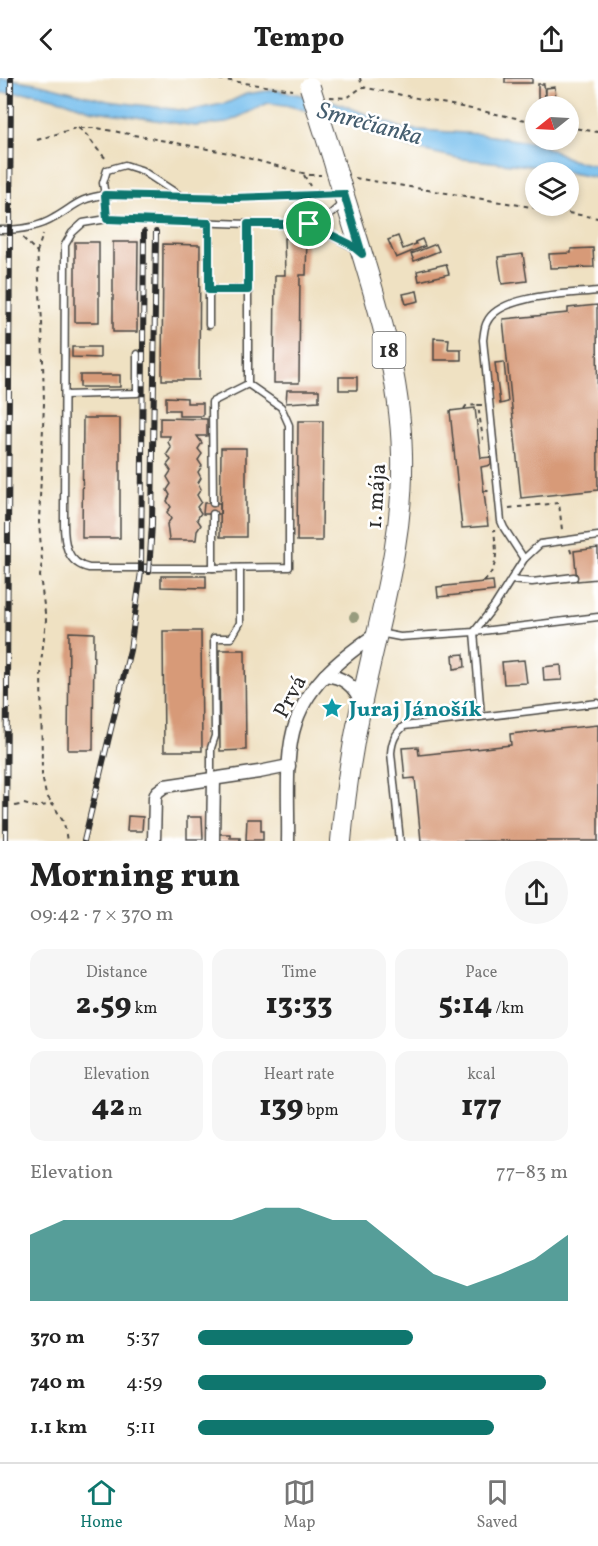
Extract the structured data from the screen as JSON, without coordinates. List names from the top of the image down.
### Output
{
  "streets": {
    "main road": ["18", "1. mája"],
    "street": ["Prvá"]
  },
  "crossings": [
    ["18", "1. mája"],
    ["1. mája", "Prvá"]
  ],
  "water": ["Smrečianka"],
  "places": {
    "place": ["Juraj Jánošík"]
  },
  "north": "left",
  "page": {
    "header": "Tempo",
    "heading": ["Morning run", "09:42 · 7 × 370 m"],
    "stats": [
      ["Distance", "2.59 km"],
      ["Time", "13:33"],
      ["Pace", "5:14 /km"],
      ["Elevation", "42 m"],
      ["Heart rate", "139 bpm"],
      ["kcal", "177"]
    ],
    "chart": ["Elevation", "77–83 m"],
    "list": [
      {
        "name": "370 m",
        "note": "5:37"
      },
      {
        "name": "740 m",
        "note": "4:59"
      },
      {
        "name": "1.1 km",
        "note": "5:11"
      }
    ],
    "tabs": ["Home", "Map", "Saved"]
  }
}
